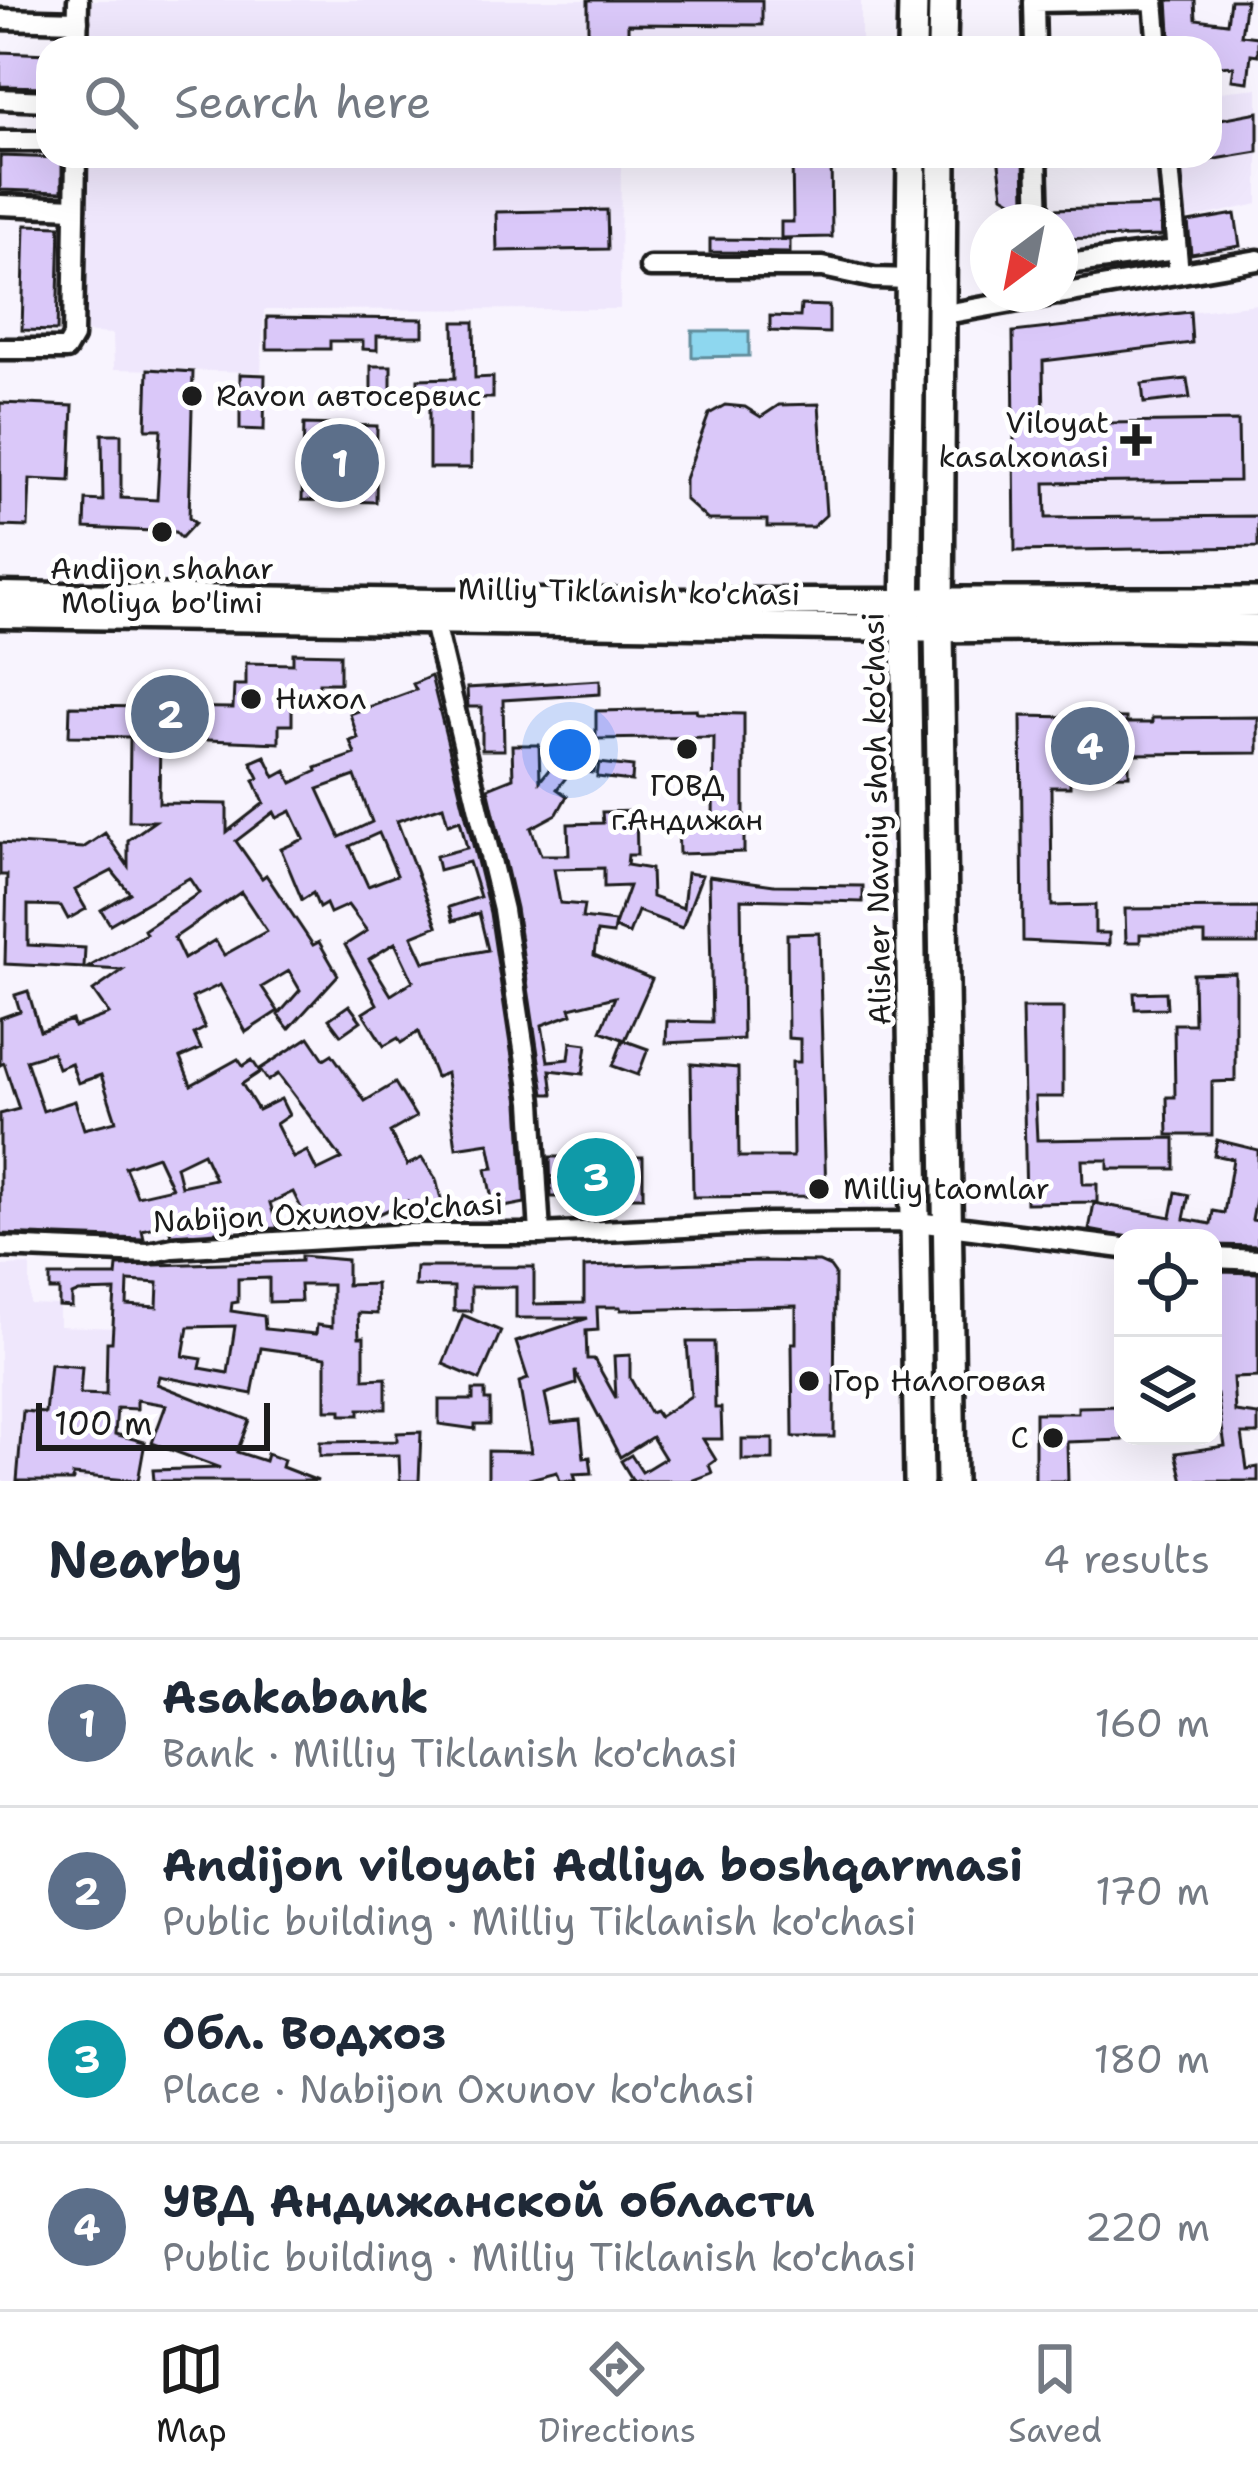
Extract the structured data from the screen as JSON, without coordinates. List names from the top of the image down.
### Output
{
  "streets": {
    "main road": ["Milliy Tiklanish ko'chasi", "Alisher Navoiy shoh ko'chasi"],
    "street": ["Nabijon Oxunov ko'chasi"]
  },
  "crossings": [
    ["Milliy Tiklanish ko'chasi", "Alisher Navoiy shoh ko'chasi"],
    ["Alisher Navoiy shoh ko'chasi", "Nabijon Oxunov ko'chasi"]
  ],
  "places": {
    "other": [
      "Ravon автосервис",
      "Andijon shahar Moliya bo'limi",
      "Нихол",
      "ГОВД г.Андижан",
      "Milliy taomlar",
      "Гор Налоговая",
      "С"
    ],
    "health": ["Viloyat kasalxonasi"]
  },
  "scale_bar": "100 m",
  "north": "bottom left",
  "page": {
    "search": "Search here",
    "pins": [
      "1",
      "2",
      "4",
      "3"
    ],
    "scale": "100 m",
    "heading": ["Nearby", "4 results"],
    "list": [
      {
        "mark": "1",
        "name": "Asakabank",
        "note": "Bank · Milliy Tiklanish ko'chasi",
        "value": "160 m"
      },
      {
        "mark": "2",
        "name": "Andijon viloyati Adliya boshqarmasi",
        "note": "Public building · Milliy Tiklanish ko'chasi",
        "value": "170 m"
      },
      {
        "mark": "3",
        "name": "Обл. Водхоз",
        "note": "Place · Nabijon Oxunov ko'chasi",
        "value": "180 m"
      },
      {
        "mark": "4",
        "name": "УВД Андижанской области",
        "note": "Public building · Milliy Tiklanish ko'chasi",
        "value": "220 m"
      }
    ],
    "nav": ["Map", "Directions", "Saved"]
  }
}
